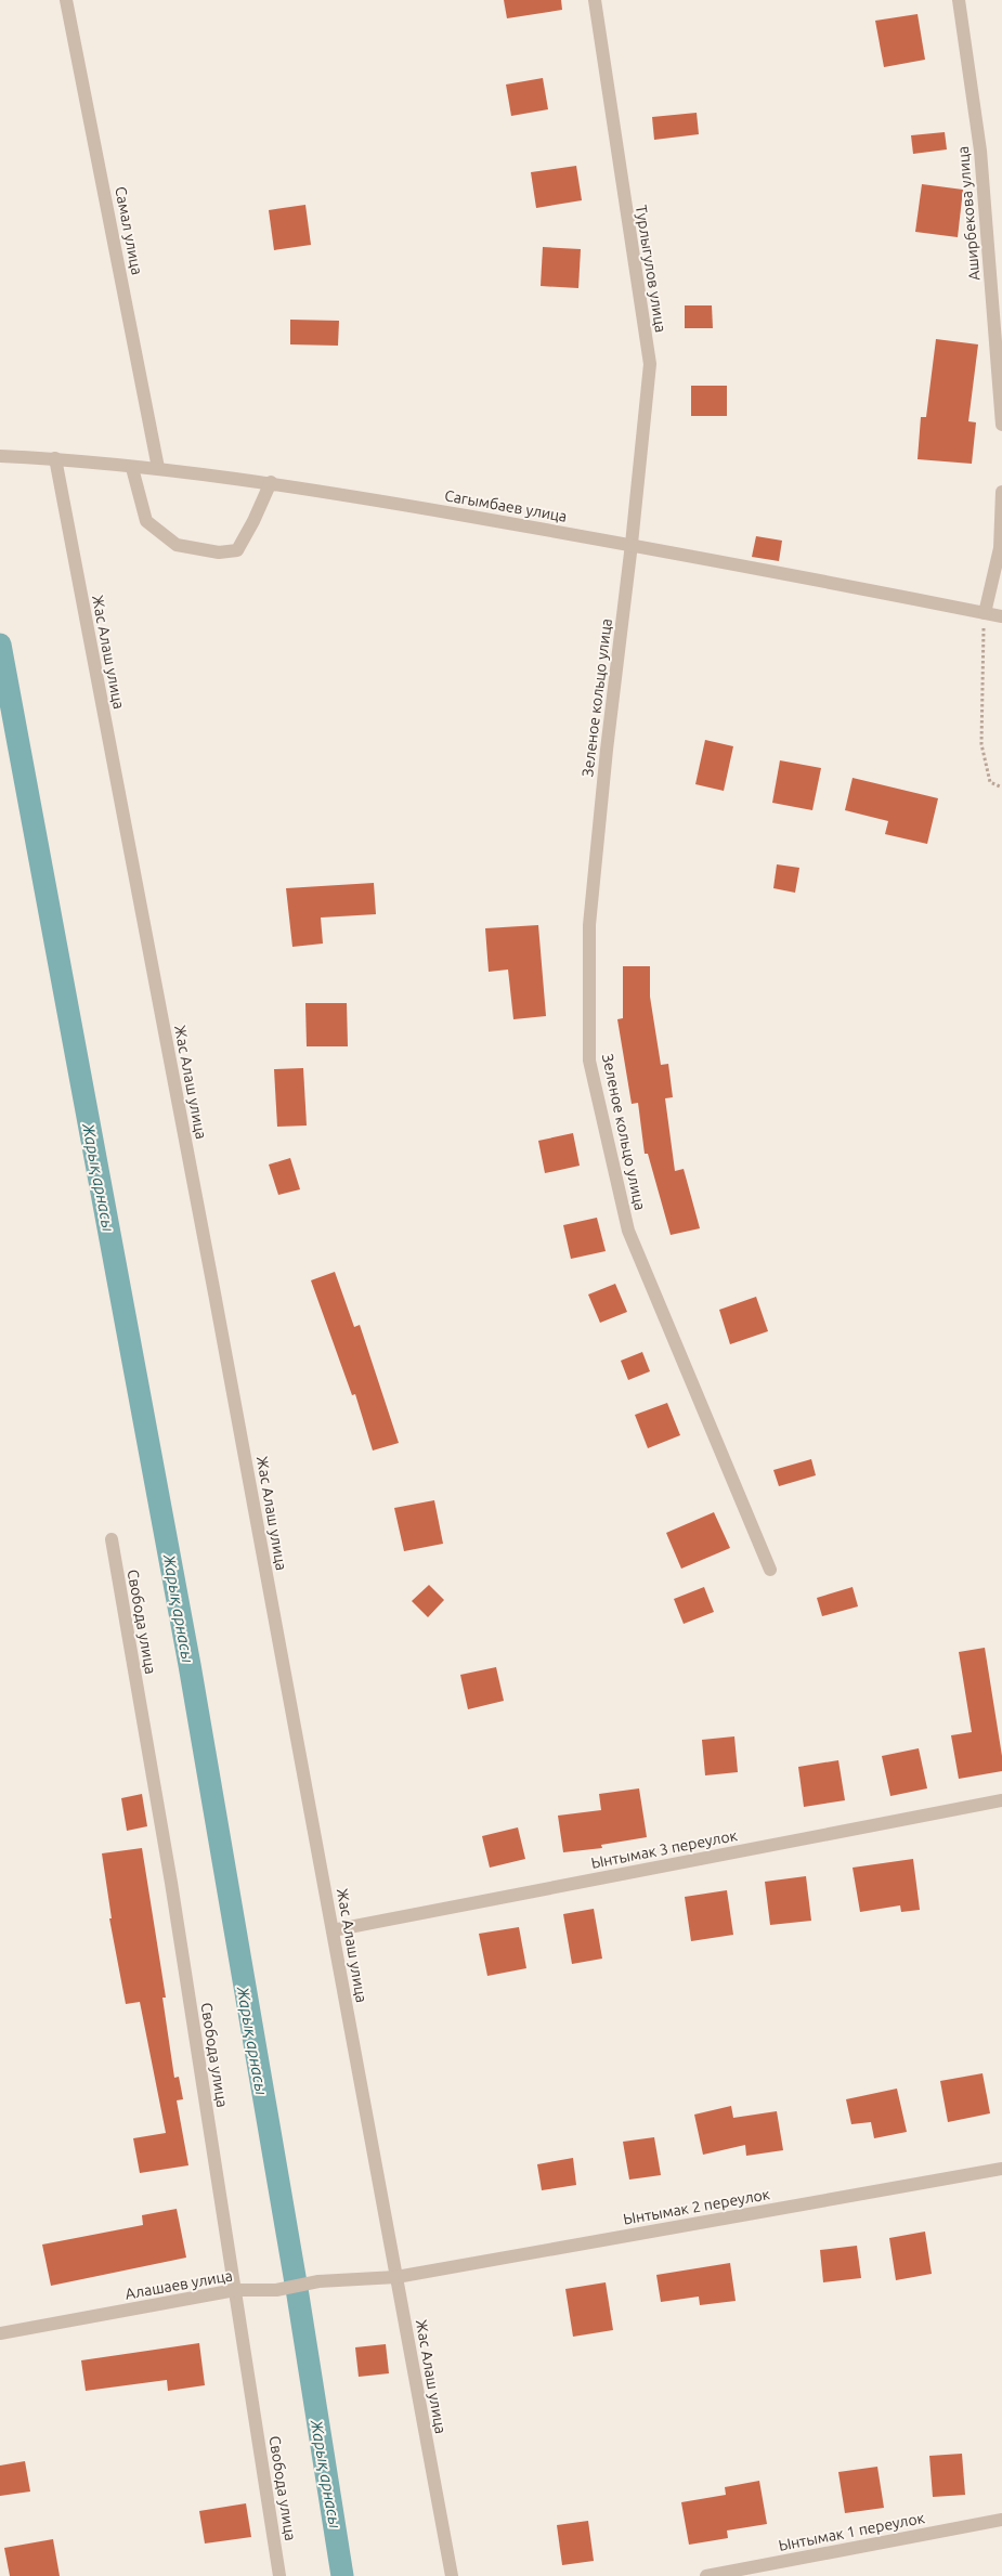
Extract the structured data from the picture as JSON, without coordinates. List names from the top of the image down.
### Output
{
  "streets": {
    "street": [
      "Аширбекова улица",
      "Самал улица",
      "Турлыгулов улица",
      "Сагымбаев улица",
      "Жас Алаш улица",
      "Зеленое кольцо улица",
      "Свобода улица",
      "Ынтымак 3 переулок",
      "Ынтымак 2 переулок",
      "Алашаев улица",
      "Ынтымак 1 переулок"
    ]
  },
  "crossings": [
    ["Самал улица", "Сагымбаев улица"],
    ["Турлыгулов улица", "Сагымбаев улица"],
    ["Турлыгулов улица", "Зеленое кольцо улица"],
    ["Сагымбаев улица", "Жас Алаш улица"],
    ["Сагымбаев улица", "Зеленое кольцо улица"],
    ["Жас Алаш улица", "Ынтымак 3 переулок"],
    ["Жас Алаш улица", "Ынтымак 2 переулок"],
    ["Жас Алаш улица", "Алашаев улица"],
    ["Свобода улица", "Алашаев улица"],
    ["Ынтымак 2 переулок", "Алашаев улица"]
  ],
  "water": ["Жарық арнасы"]
}
